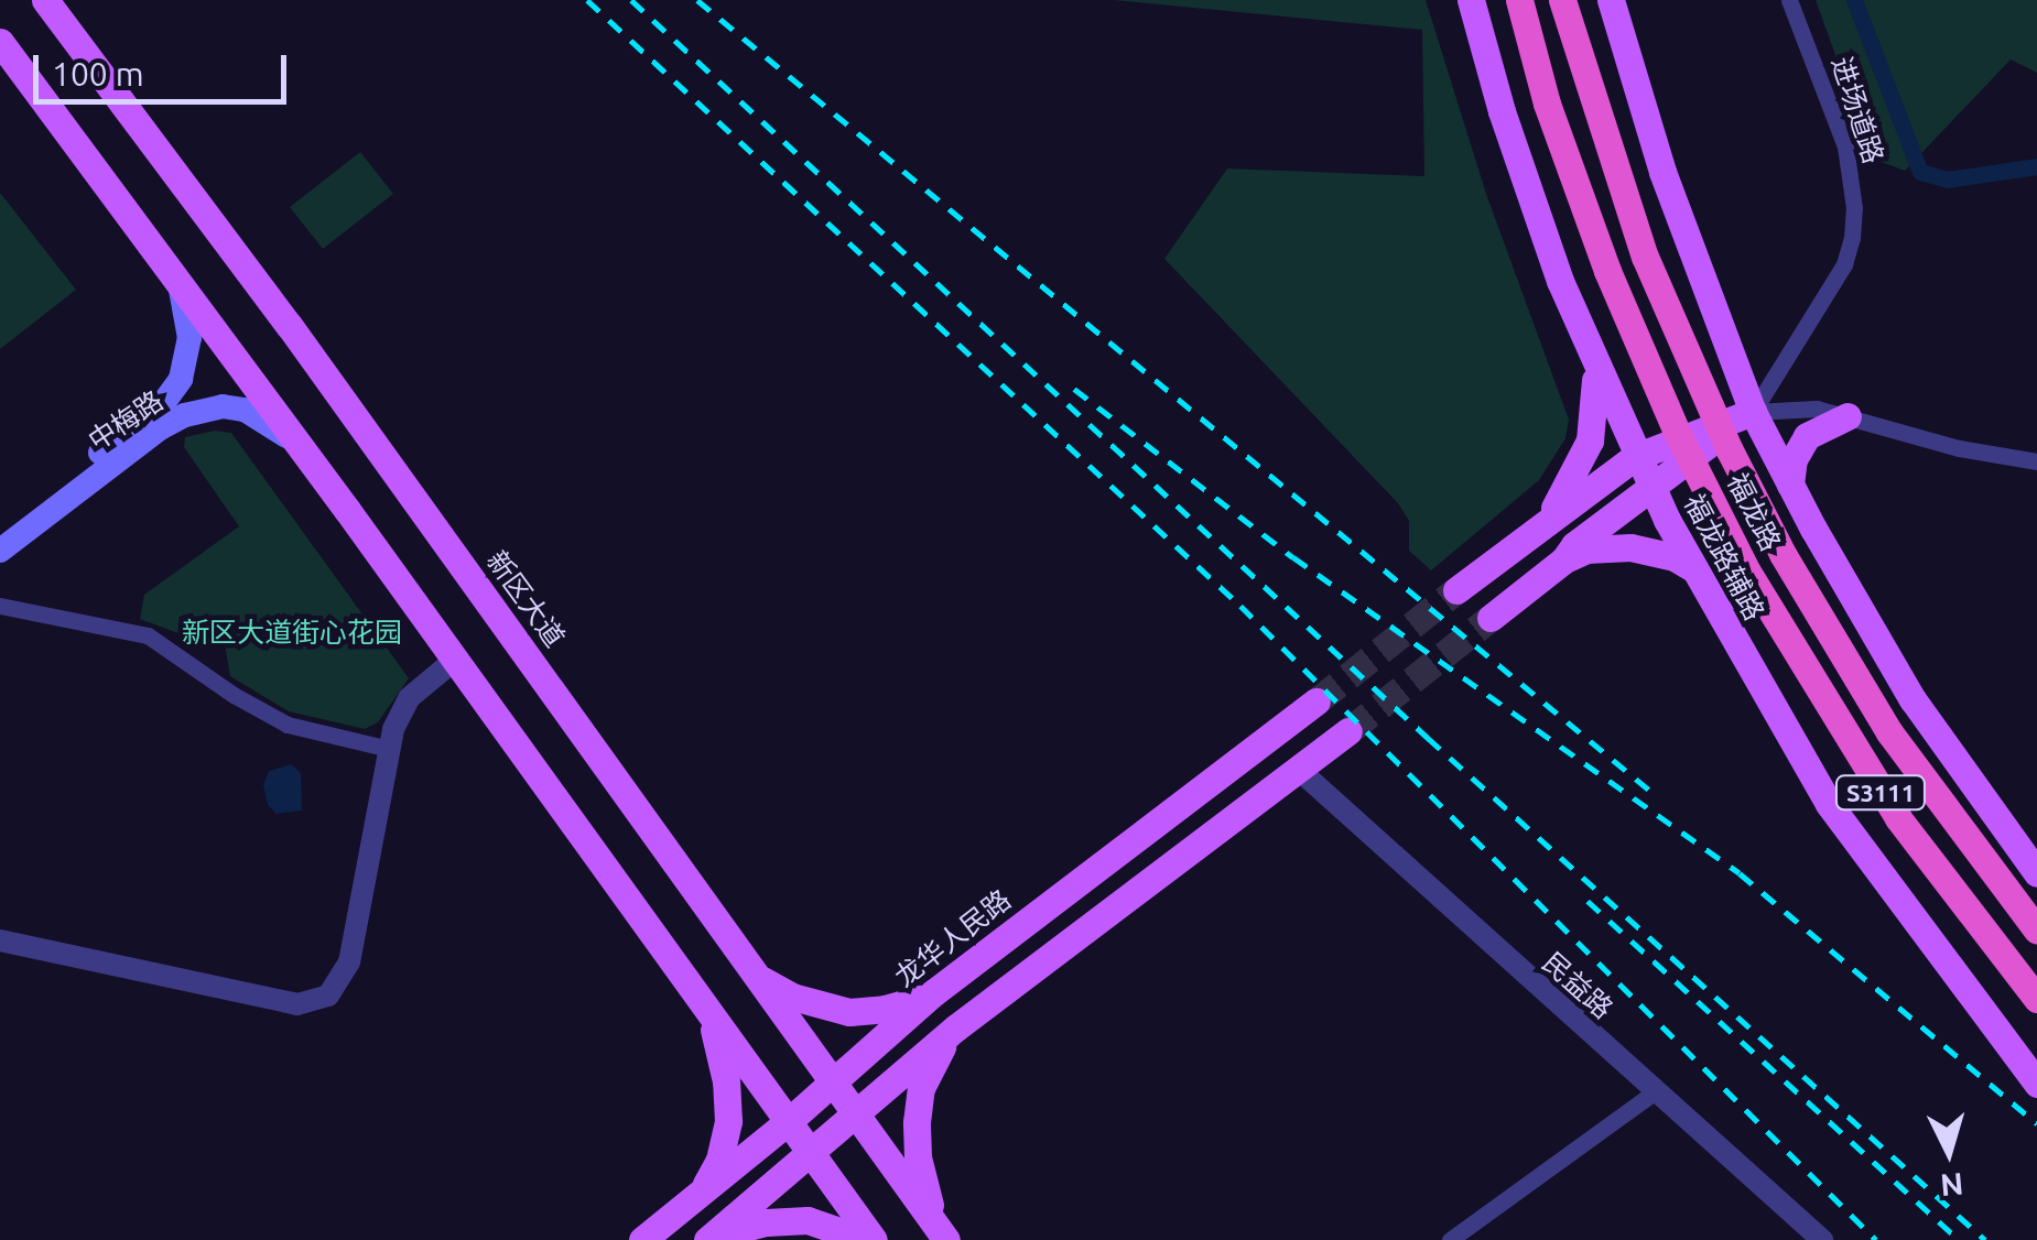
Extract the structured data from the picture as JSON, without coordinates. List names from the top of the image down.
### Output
{
  "streets": {
    "highway": ["福龙路", "S3111"],
    "main road": [
      "中梅路",
      "福龙路辅路",
      "新区大道",
      "龙华人民路"
    ],
    "street": ["进场道路", "民益路"]
  },
  "crossings": [
    ["新区大道", "龙华人民路"]
  ],
  "parks": ["新区大道街心花园"],
  "scale_bar": "100 m",
  "north": "bottom"
}
